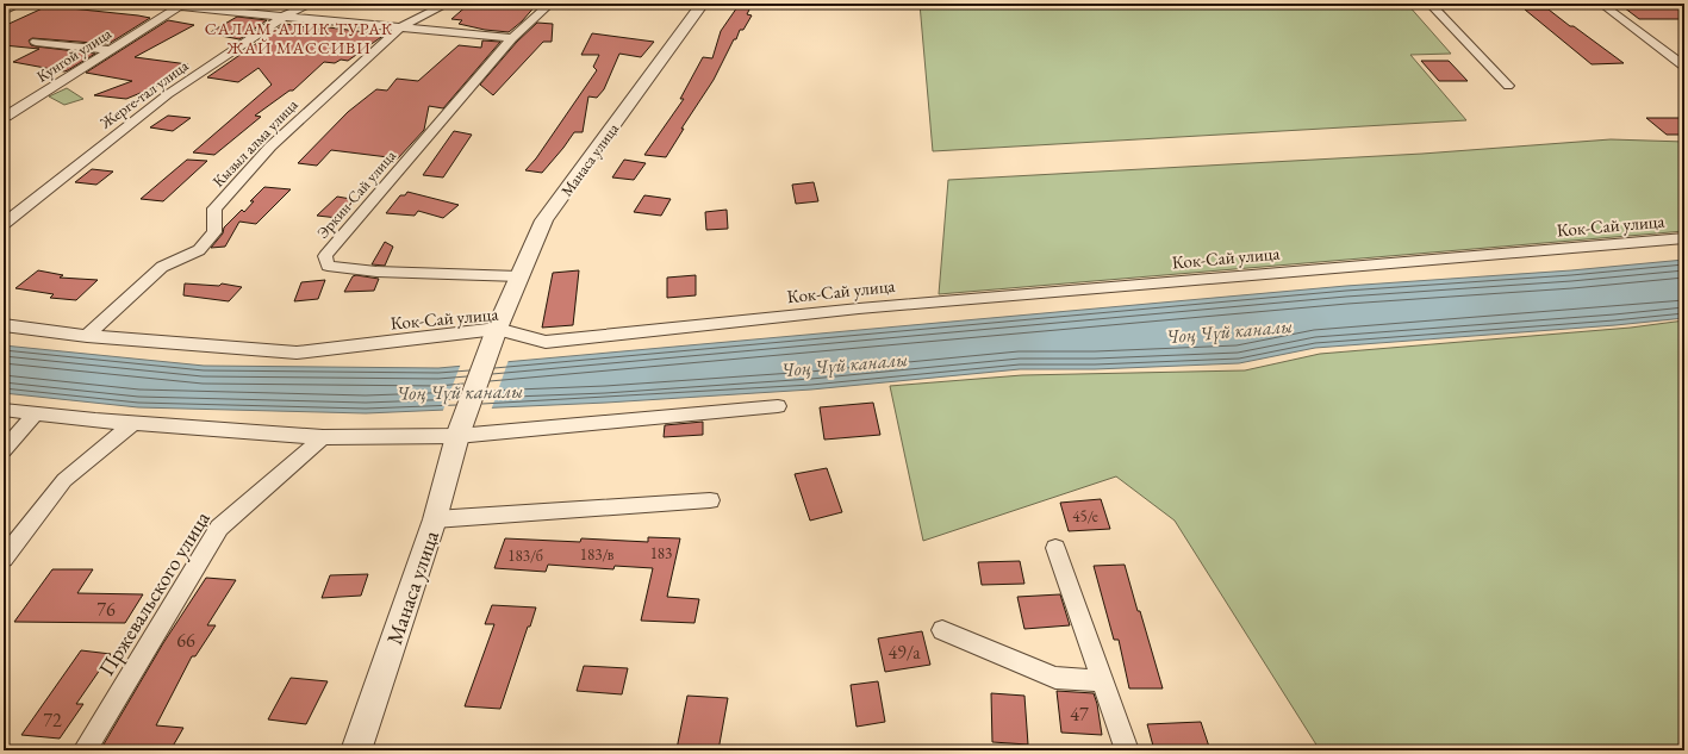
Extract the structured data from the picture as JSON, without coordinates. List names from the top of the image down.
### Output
{
  "streets": {
    "street": [
      "Кунгой улица",
      "Жерге-тал улица",
      "Кызыл алма улица",
      "Манаса улица",
      "Эркин-Сай улица",
      "Кок-Сай улица",
      "Пржевальского улица"
    ]
  },
  "crossings": [
    ["Кызыл алма улица", "Кок-Сай улица"],
    ["Манаса улица", "Эркин-Сай улица"],
    ["Манаса улица", "Кок-Сай улица"]
  ],
  "districts": ["САЛАМ-АЛИК ТУРАК ЖАЙ МАССИВИ"],
  "water": ["Чоң Чүй каналы"],
  "house_numbers": [
    "45/е",
    "183",
    "183/в",
    "183/б",
    "76",
    "66",
    "49/а",
    "47",
    "72"
  ]
}
